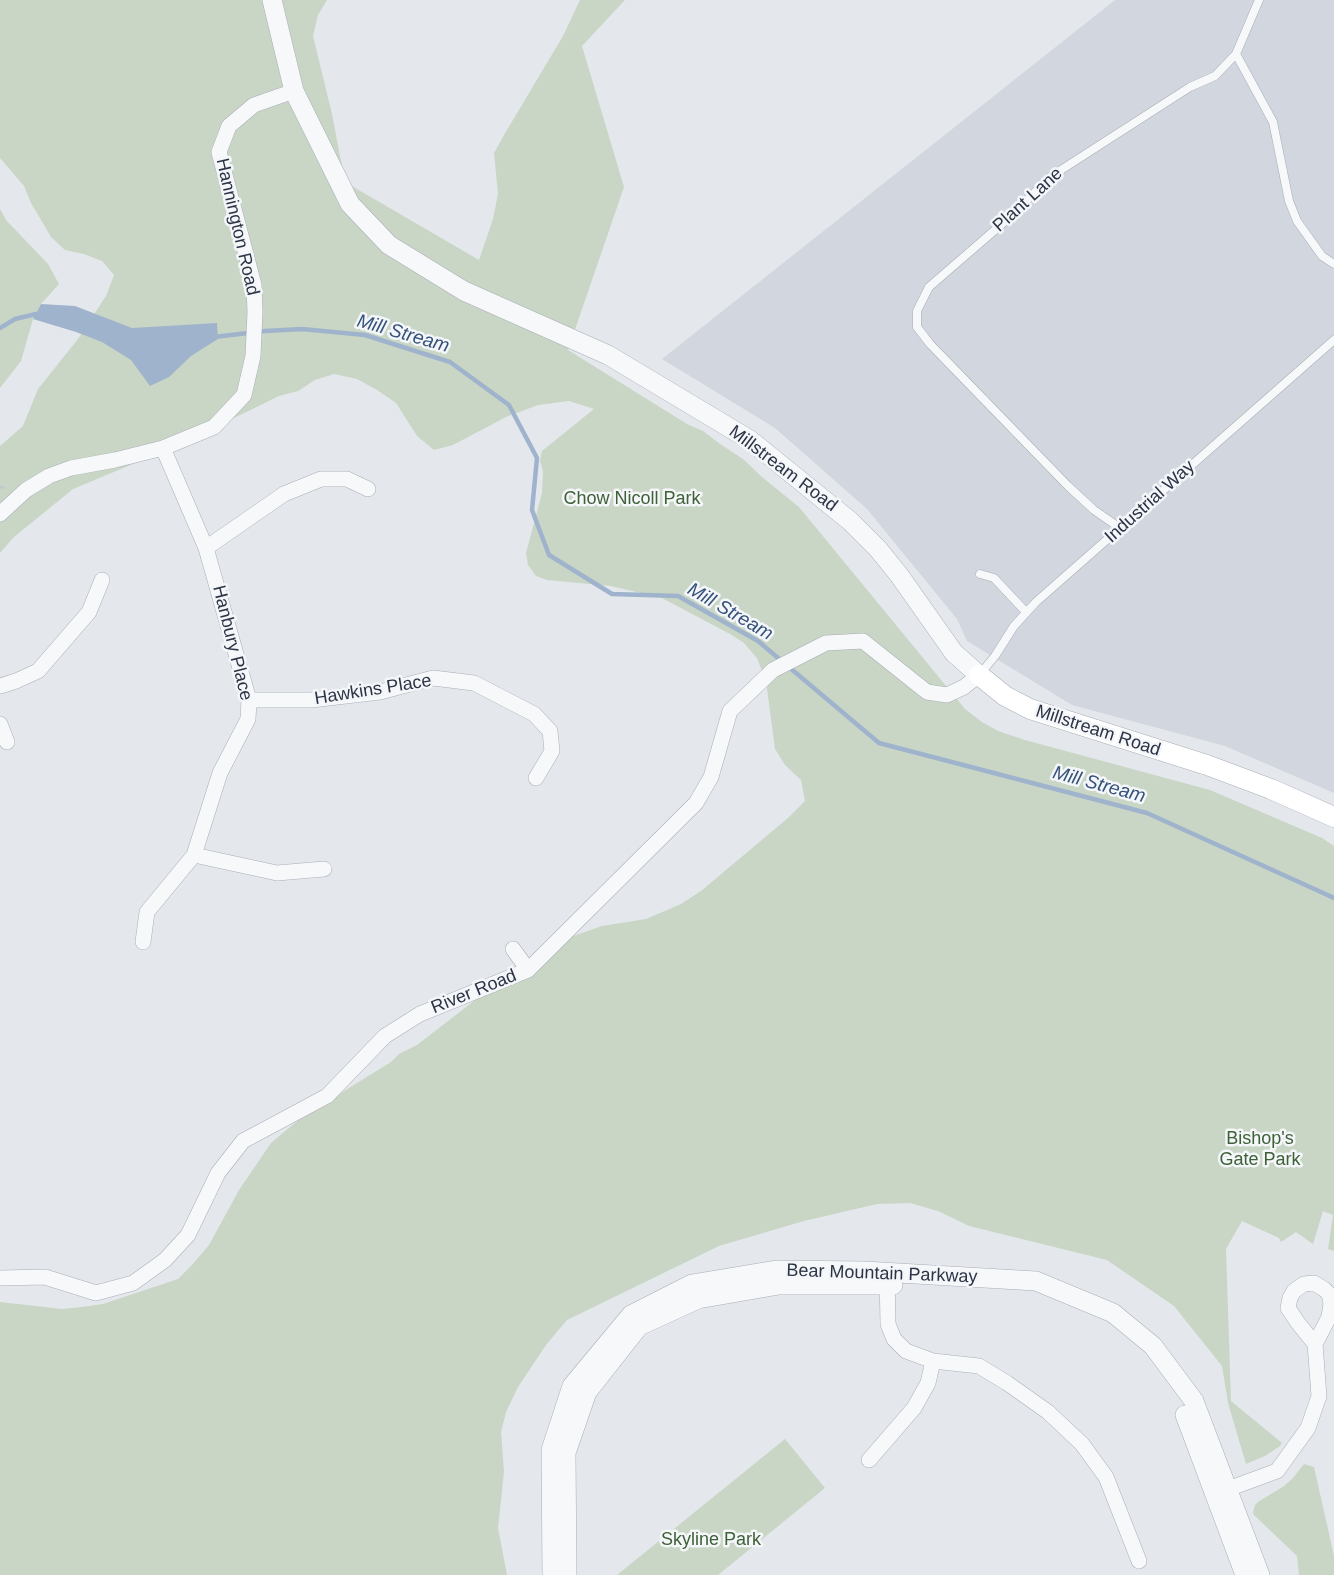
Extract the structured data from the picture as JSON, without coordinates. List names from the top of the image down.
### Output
{
  "streets": {
    "main road": ["Millstream Road"],
    "street": [
      "Hannington Road",
      "Hanbury Place",
      "Hawkins Place",
      "River Road",
      "Bear Mountain Parkway"
    ],
    "lane": ["Plant Lane", "Industrial Way"]
  },
  "crossings": [
    ["Plant Lane", "Industrial Way"],
    ["Hannington Road", "Millstream Road"],
    ["Hannington Road", "Hanbury Place"],
    ["Millstream Road", "Industrial Way"],
    ["Millstream Road", "River Road"],
    ["Industrial Way", "River Road"],
    ["Hanbury Place", "Hawkins Place"]
  ],
  "water": ["Mill Stream"],
  "parks": ["Chow Nicoll Park", "Bishop's Gate Park", "Skyline Park"]
}
